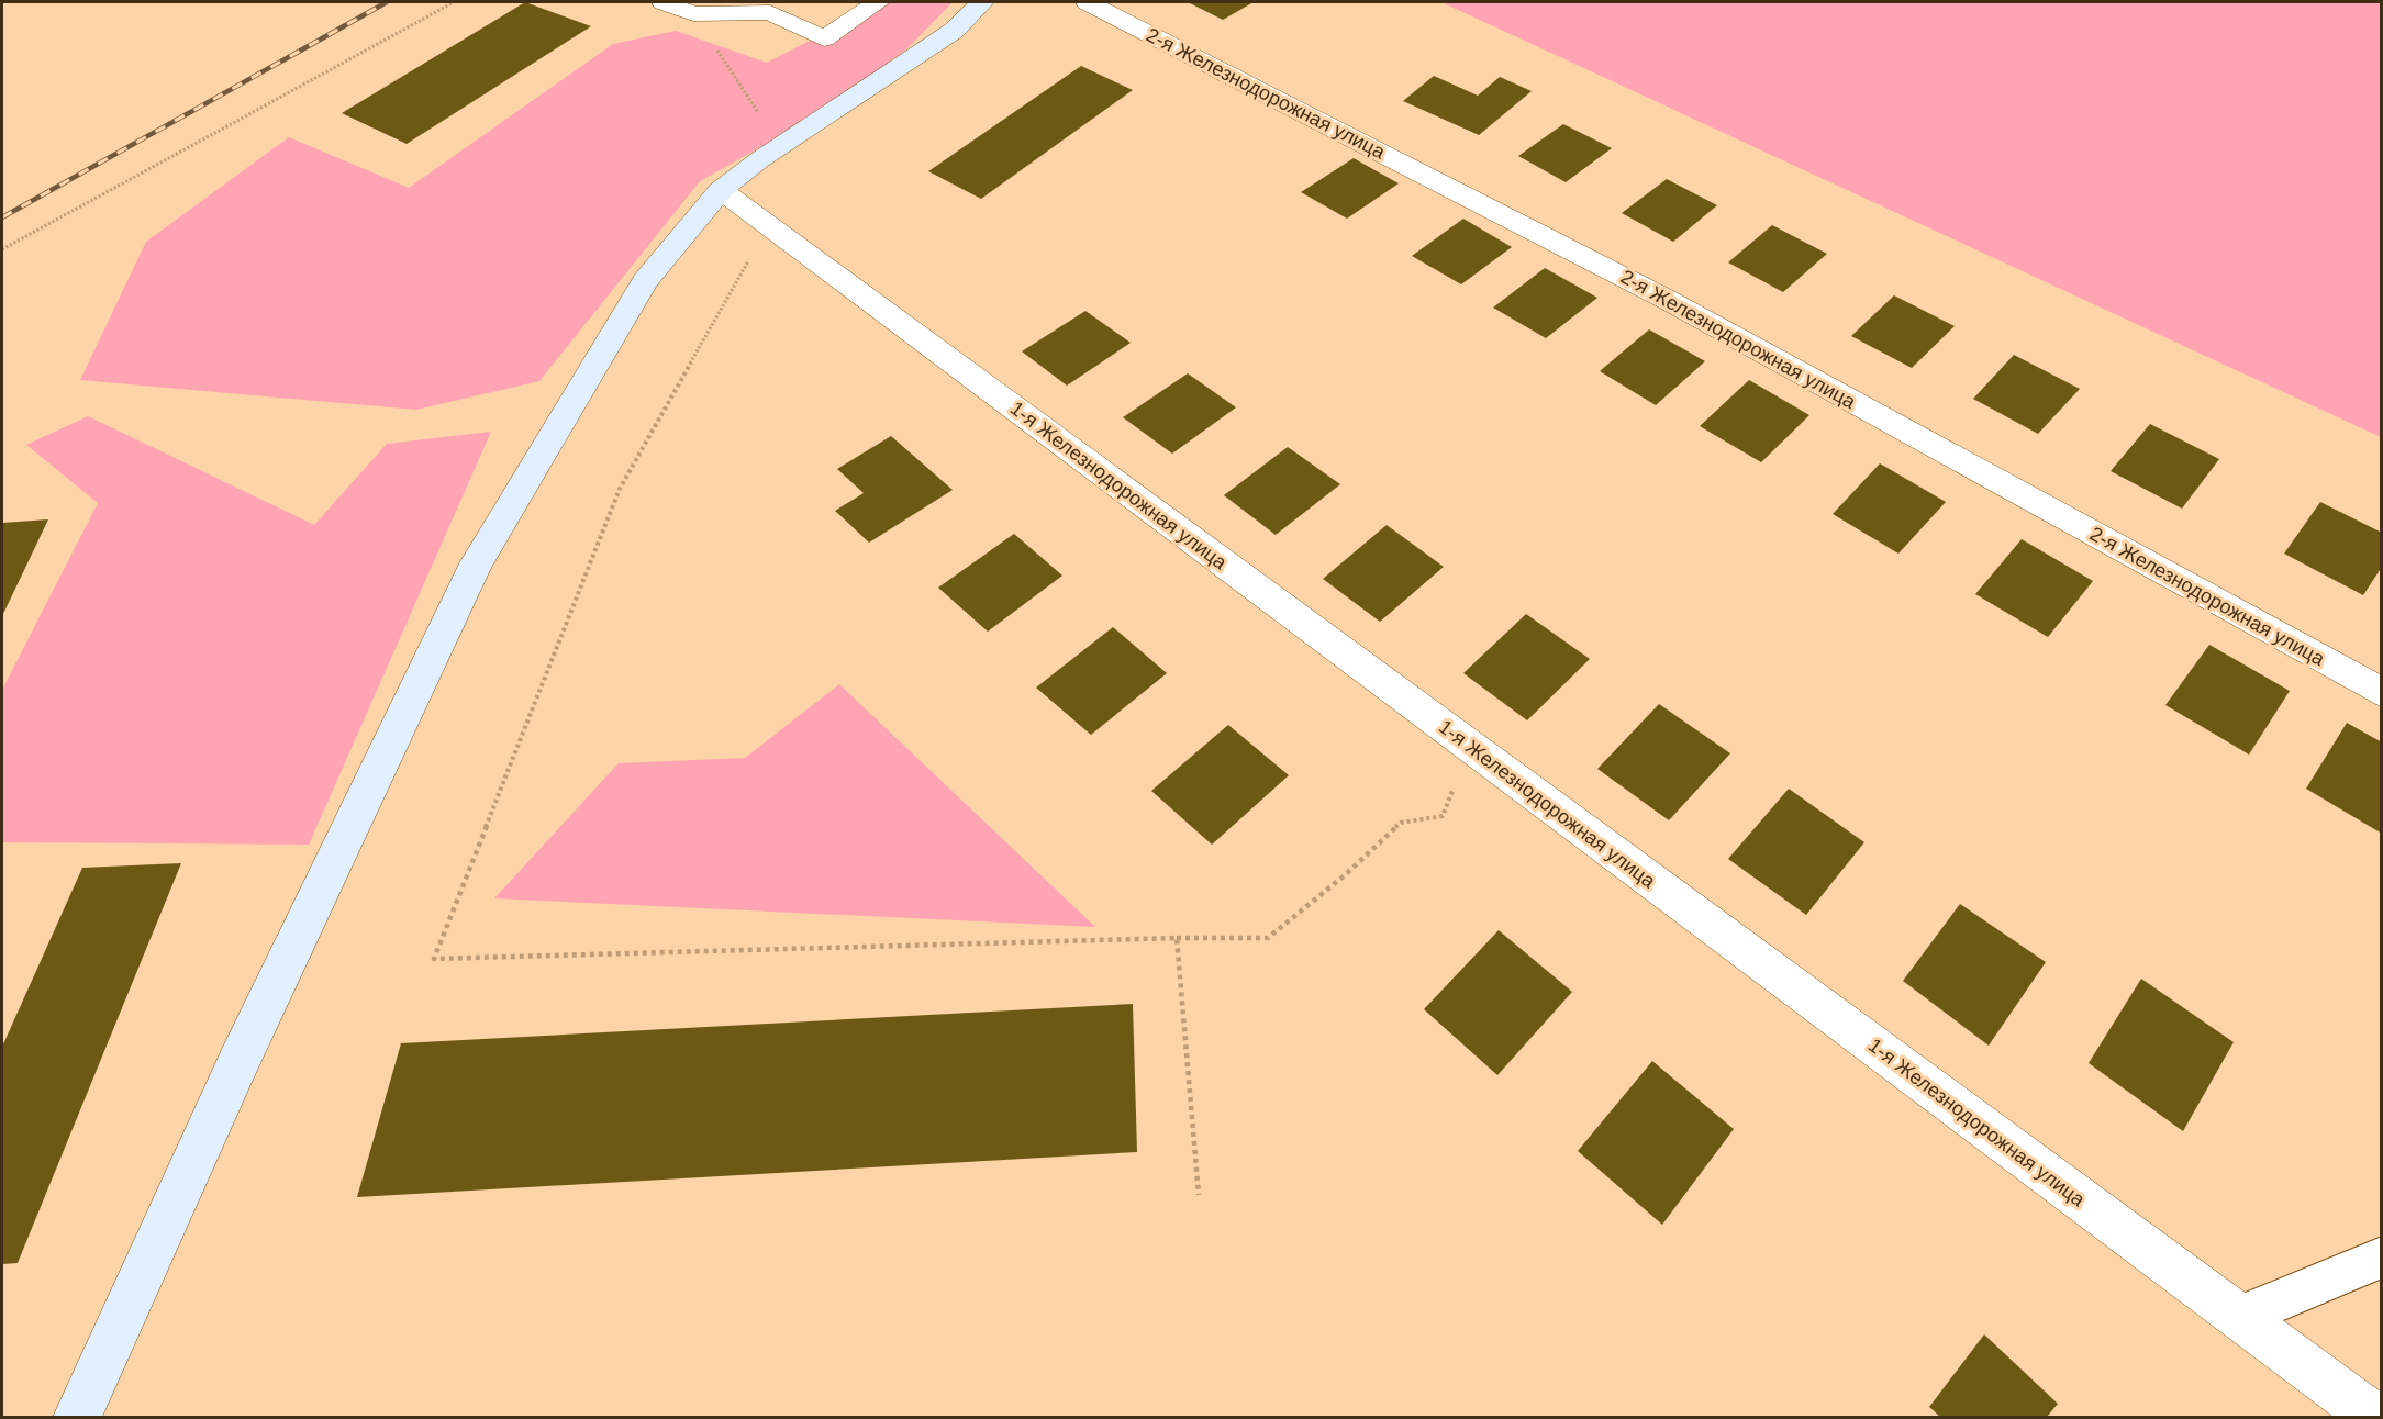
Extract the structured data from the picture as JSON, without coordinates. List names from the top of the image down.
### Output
{
  "streets": {
    "street": ["2-я Железнодорожная улица", "1-я Железнодорожная улица"]
  }
}
